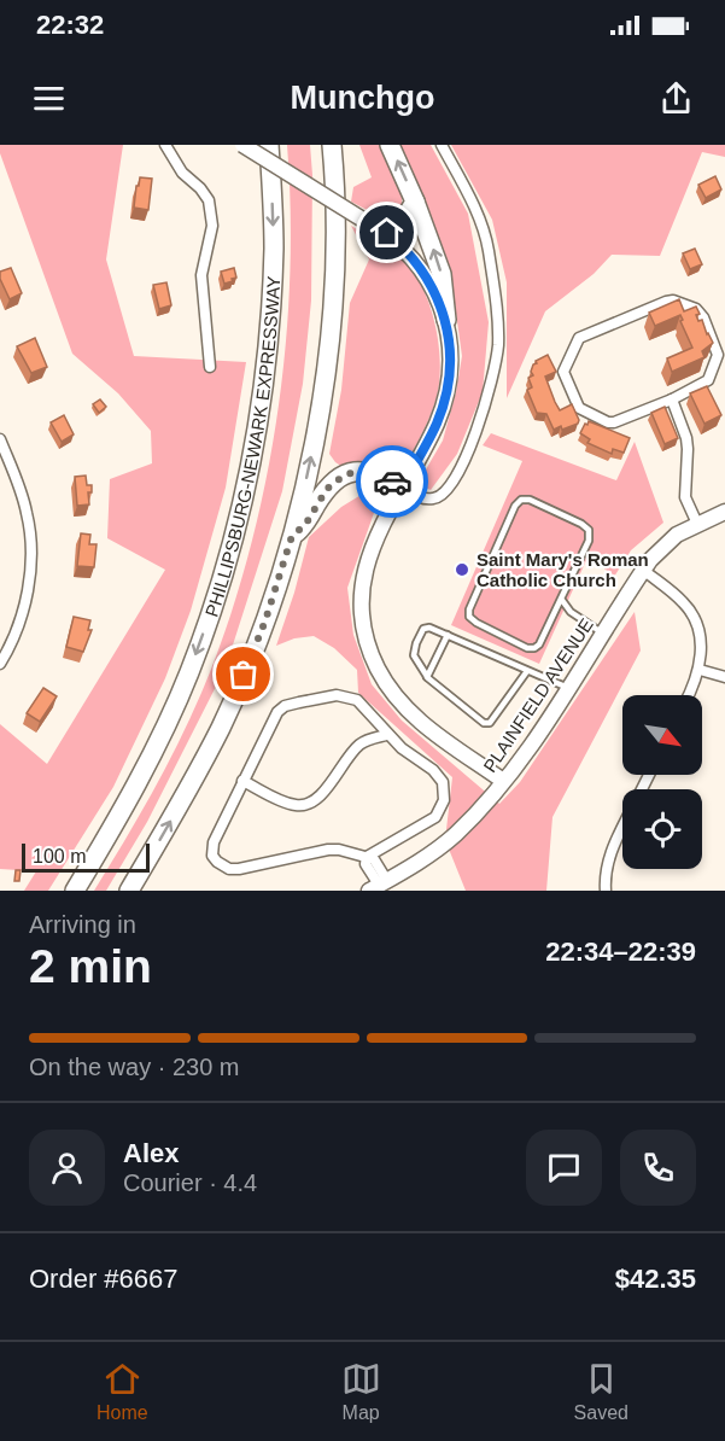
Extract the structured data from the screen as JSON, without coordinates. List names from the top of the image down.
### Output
{
  "streets": {
    "highway": ["PHILLIPSBURG-NEWARK EXPRESSWAY"],
    "main road": ["PLAINFIELD AVENUE"]
  },
  "places": ["Saint Mary's Roman Catholic Church"],
  "scale_bar": "100 m",
  "north": "bottom right",
  "page": {
    "status": "22:32",
    "header": "Munchgo",
    "scale": "100 m",
    "heading": ["2 min", "Arriving in", "22:34–22:39"],
    "panel": [
      "Alex",
      "Courier · 4.4",
      "Order #6667",
      "$42.35"
    ],
    "bar": "On the way · 230 m",
    "tabs": ["Home", "Map", "Saved"]
  }
}
